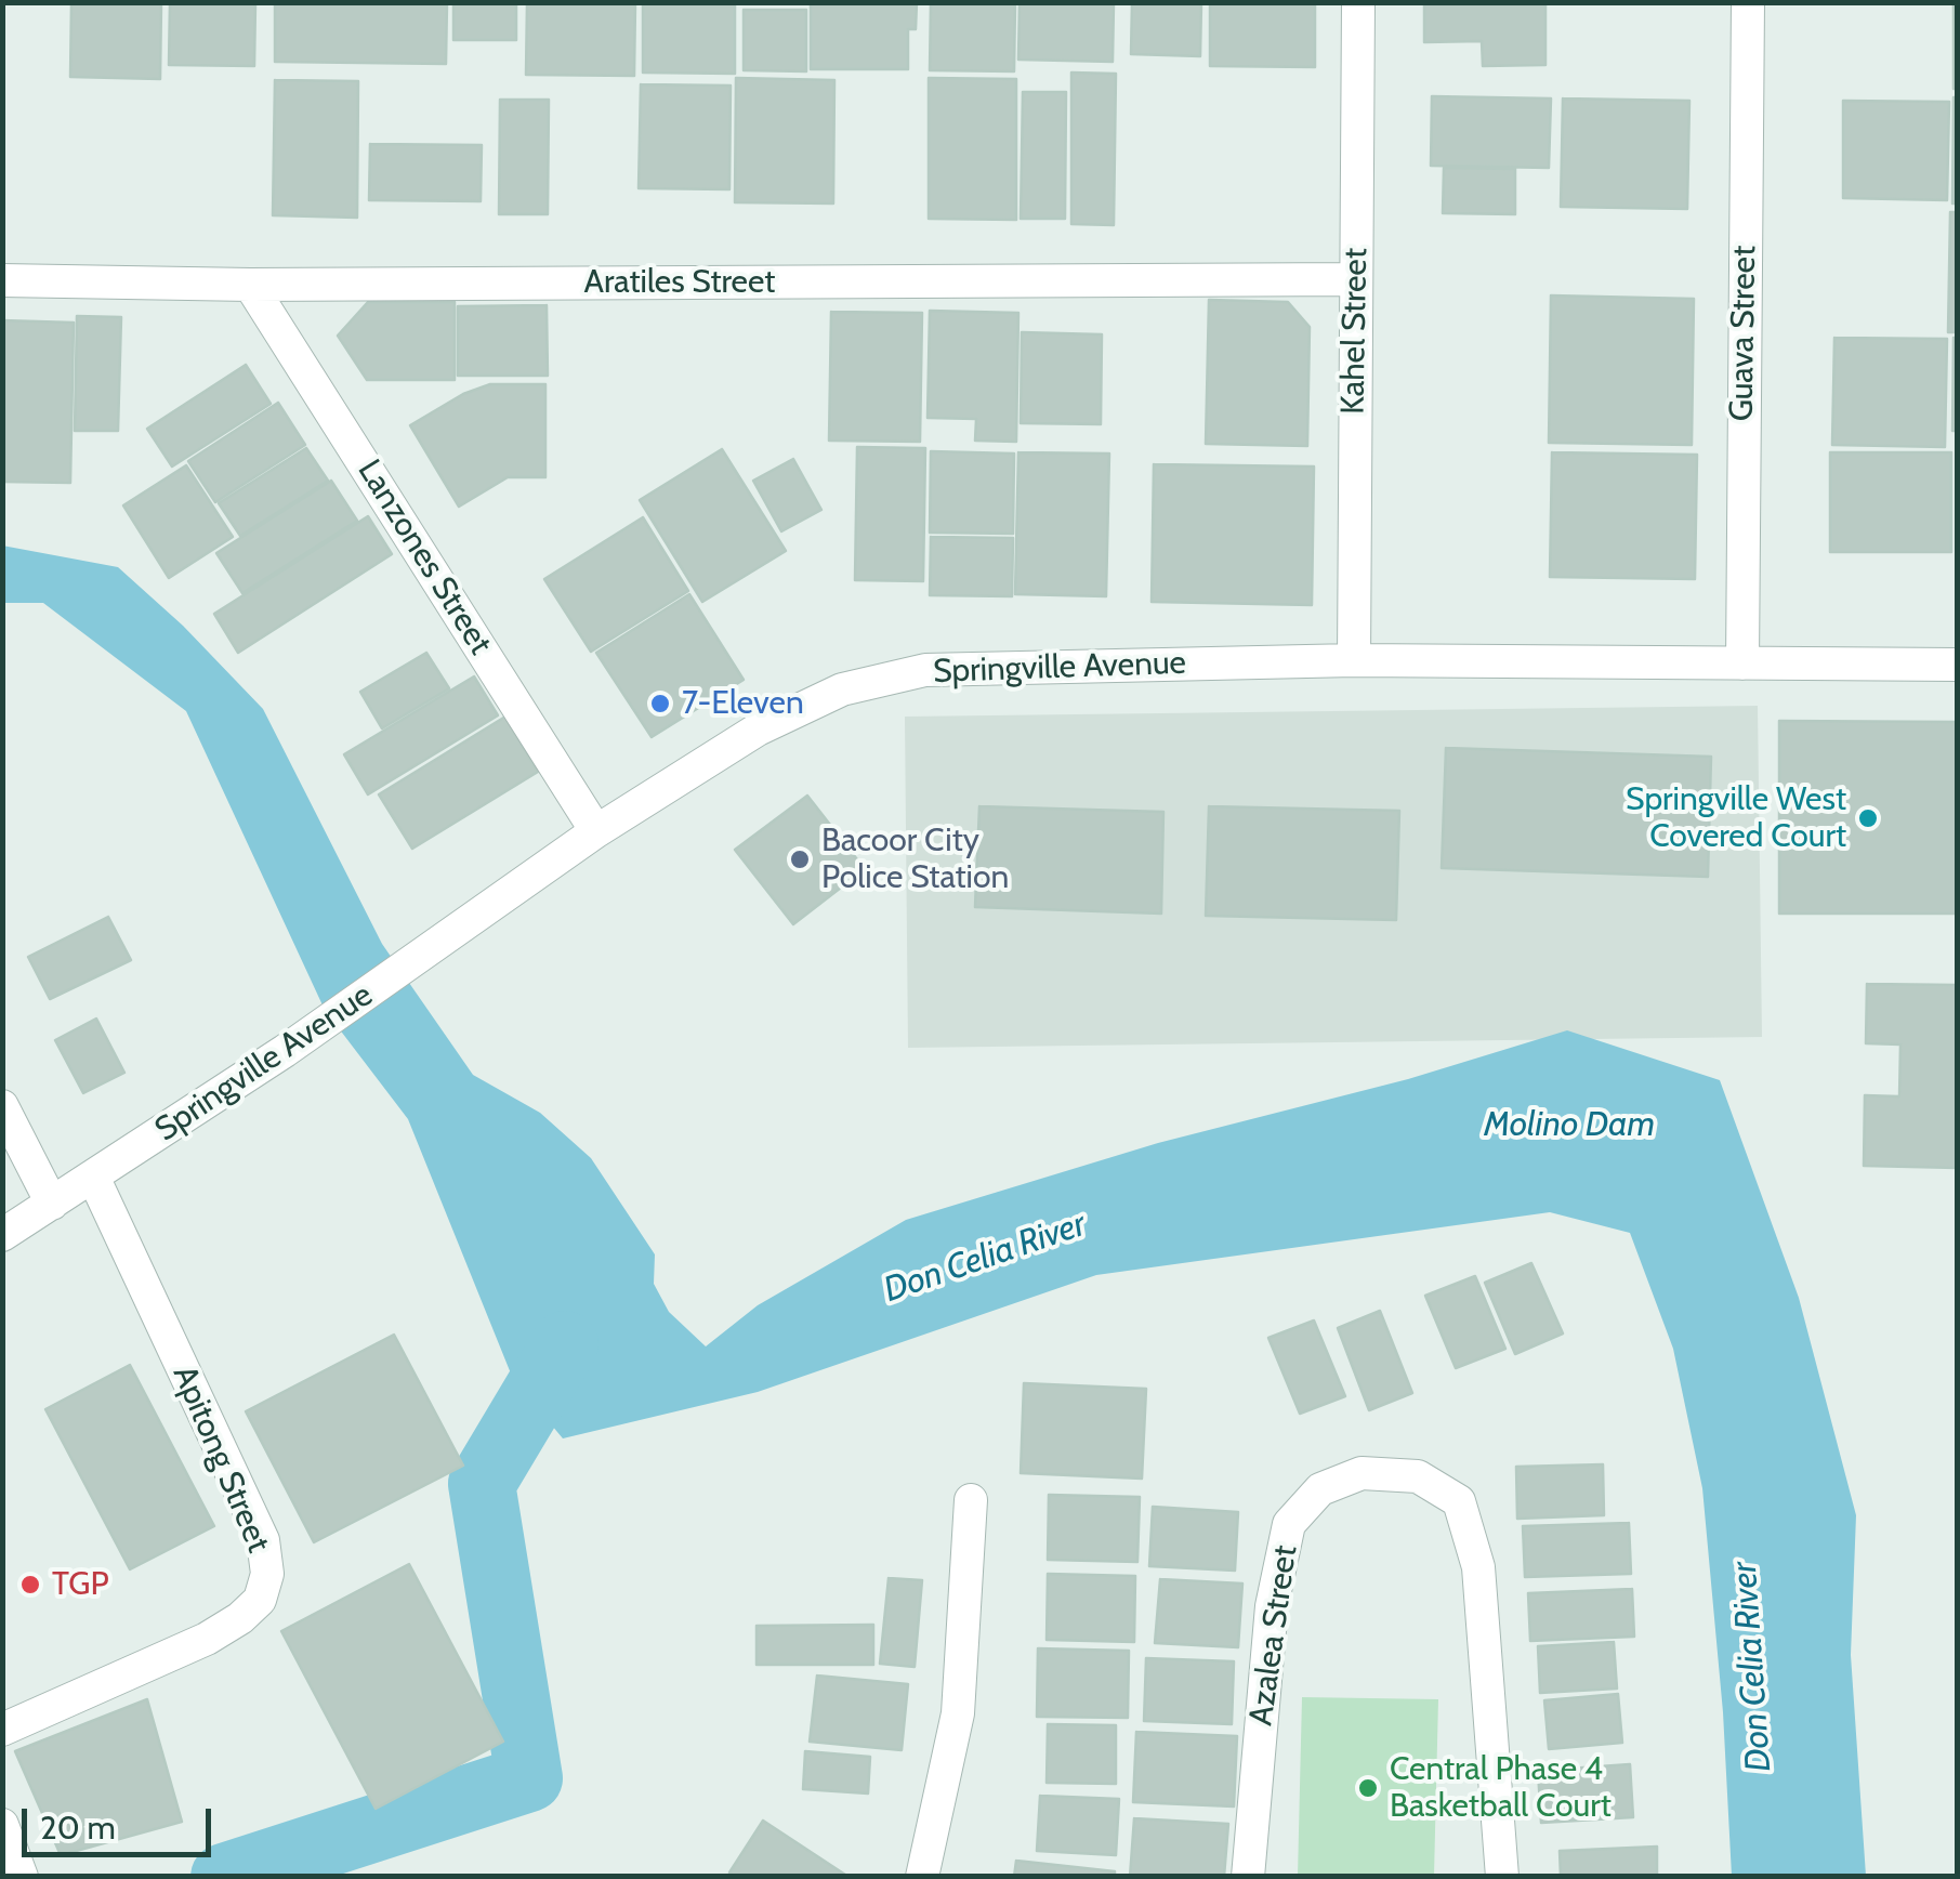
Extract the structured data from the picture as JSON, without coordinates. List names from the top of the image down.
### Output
{
  "streets": {
    "street": [
      "Aratiles Street",
      "Kahel Street",
      "Guava Street",
      "Lanzones Street",
      "Springville Avenue",
      "Apitong Street",
      "Azalea Street"
    ]
  },
  "crossings": [
    ["Aratiles Street", "Kahel Street"],
    ["Aratiles Street", "Lanzones Street"],
    ["Kahel Street", "Springville Avenue"],
    ["Guava Street", "Springville Avenue"],
    ["Lanzones Street", "Springville Avenue"],
    ["Springville Avenue", "Apitong Street"]
  ],
  "water": ["Molino Dam", "Don Celia River"],
  "places": [
    "7-Eleven",
    "Springville West Covered Court",
    "Bacoor City Police Station",
    "TGP",
    "Central Phase 4 Basketball Court"
  ],
  "scale_bar": "20 m"
}
